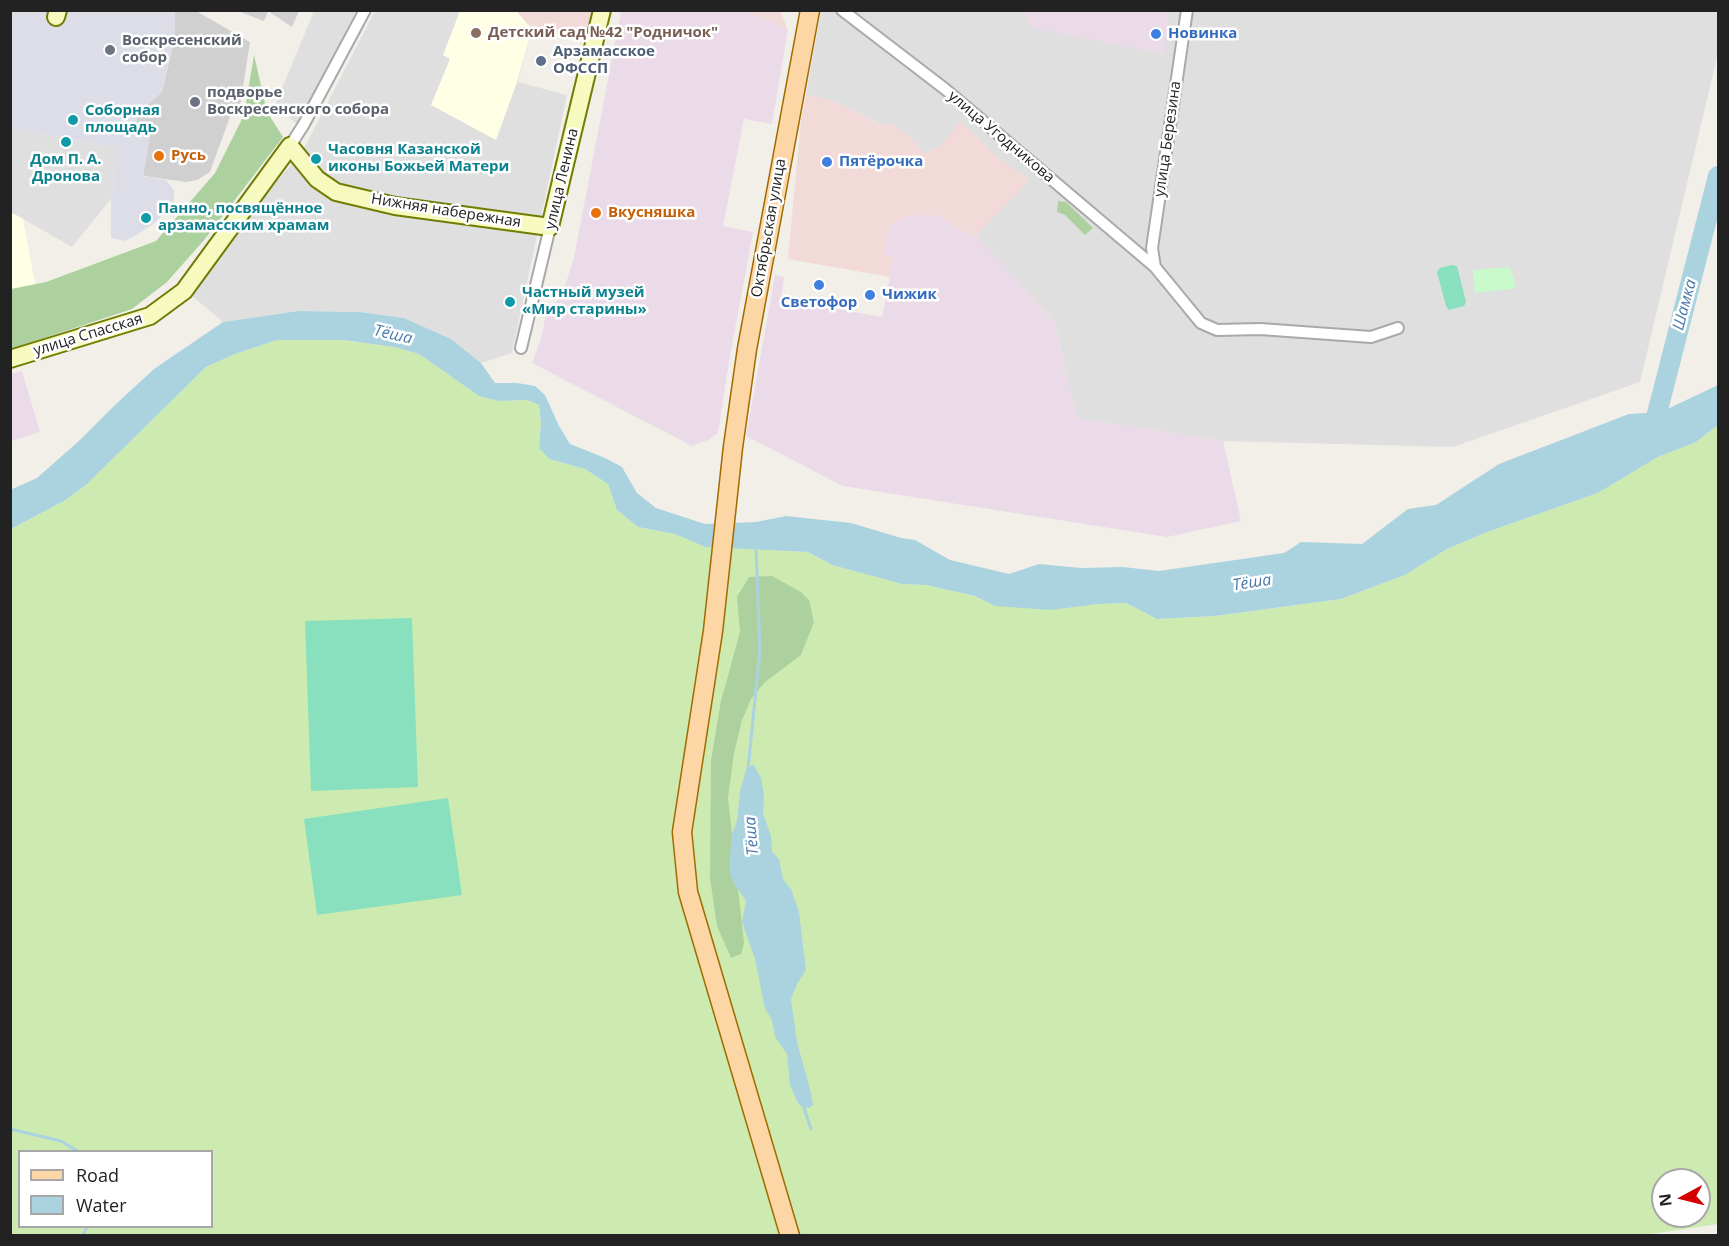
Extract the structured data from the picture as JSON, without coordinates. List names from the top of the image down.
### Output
{
  "streets": {
    "main road": ["Октябрьская улица"],
    "street": [
      "улица Угодникова",
      "улица Березина",
      "улица Ленина",
      "Нижняя набережная",
      "улица Спасская"
    ]
  },
  "crossings": [
    ["улица Угодникова", "улица Березина"],
    ["улица Ленина", "Нижняя набережная"],
    ["Нижняя набережная", "улица Спасская"]
  ],
  "water": ["Шамка", "Тёша"],
  "places": [
    "Детский сад №42 \"Родничок\"",
    "Новинка",
    "Воскресенский собор",
    "Арзамасское ОФССП",
    "подворье Воскресенского собора",
    "Соборная площадь",
    "Дом П. А. Дронова",
    "Русь",
    "Часовня Казанской иконы Божьей Матери",
    "Пятёрочка",
    "Вкусняшка",
    "Панно, посвящённое арзамасским храмам",
    "Светофор",
    "Чижик",
    "Частный музей «Мир старины»"
  ],
  "legend": ["Road", "Water"],
  "north": "left"
}
